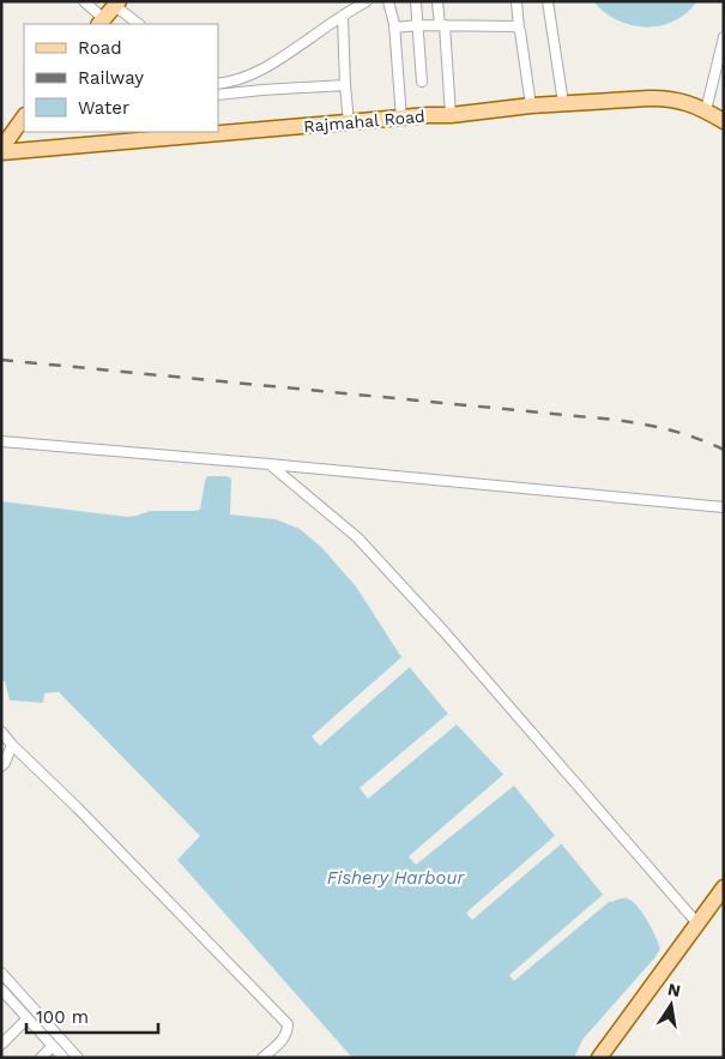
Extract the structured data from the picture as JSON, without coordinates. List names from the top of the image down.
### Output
{
  "streets": {
    "main road": ["Rajmahal Road"]
  },
  "water": ["Fishery Harbour"],
  "legend": ["Road", "Railway", "Water"],
  "scale_bar": "100 m",
  "north": "top"
}
